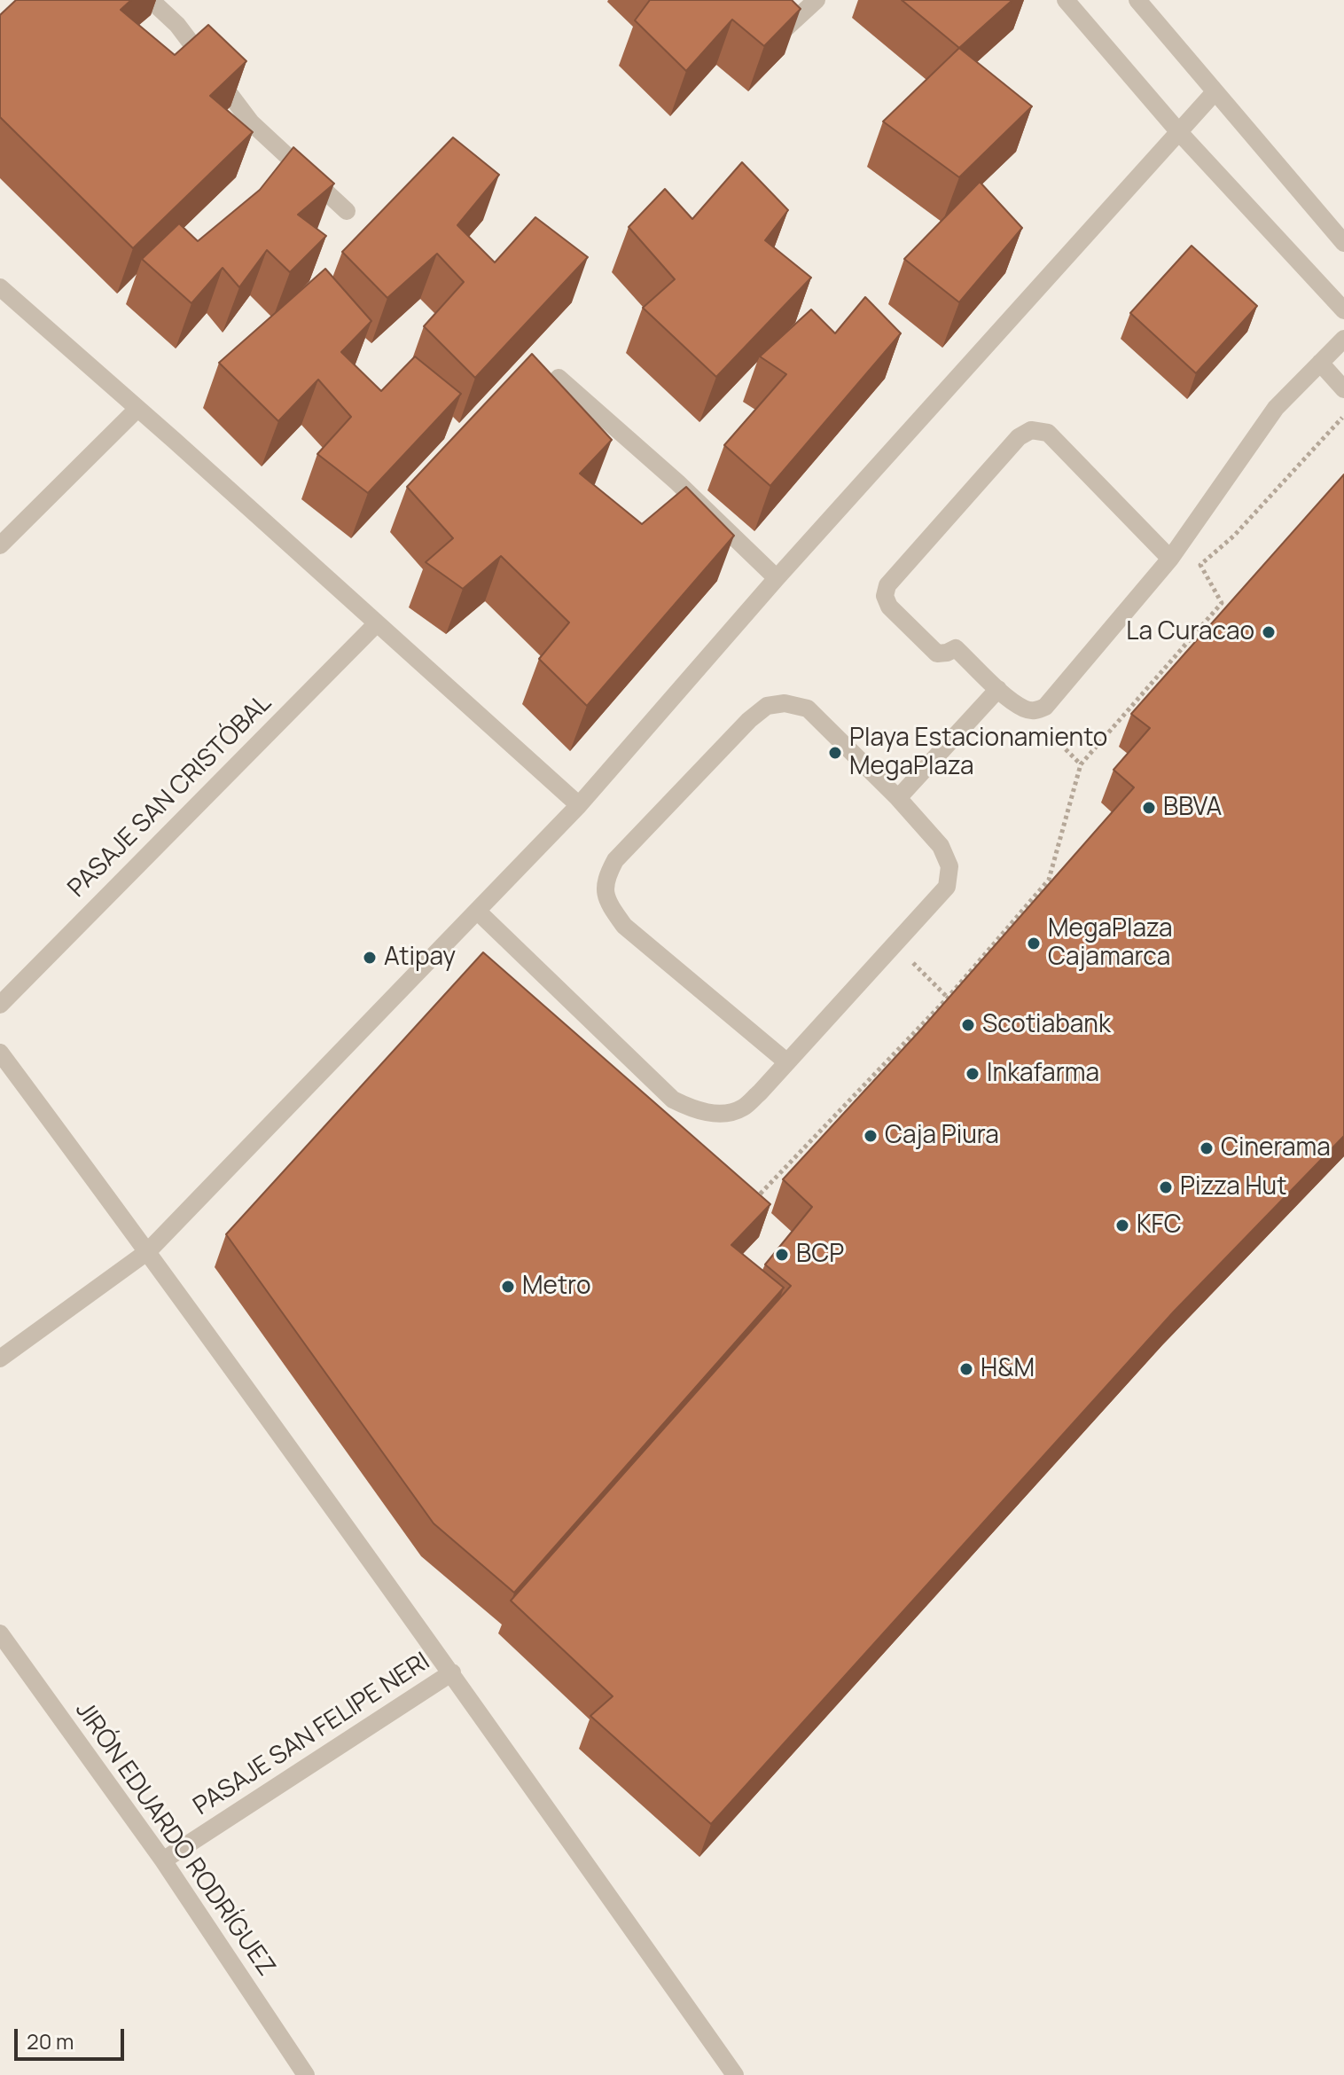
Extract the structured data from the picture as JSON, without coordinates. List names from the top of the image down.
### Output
{
  "streets": {
    "street": ["PASAJE SAN CRISTÓBAL", "PASAJE SAN FELIPE NERI", "JIRÓN EDUARDO RODRÍGUEZ"]
  },
  "crossings": [
    ["PASAJE SAN FELIPE NERI", "JIRÓN EDUARDO RODRÍGUEZ"]
  ],
  "places": [
    "La Curacao",
    "Playa Estacionamiento MegaPlaza",
    "BBVA",
    "MegaPlaza Cajamarca",
    "Atipay",
    "Scotiabank",
    "Inkafarma",
    "Caja Piura",
    "Cinerama",
    "Pizza Hut",
    "KFC",
    "BCP",
    "Metro",
    "H&M"
  ],
  "scale_bar": "20 m"
}
